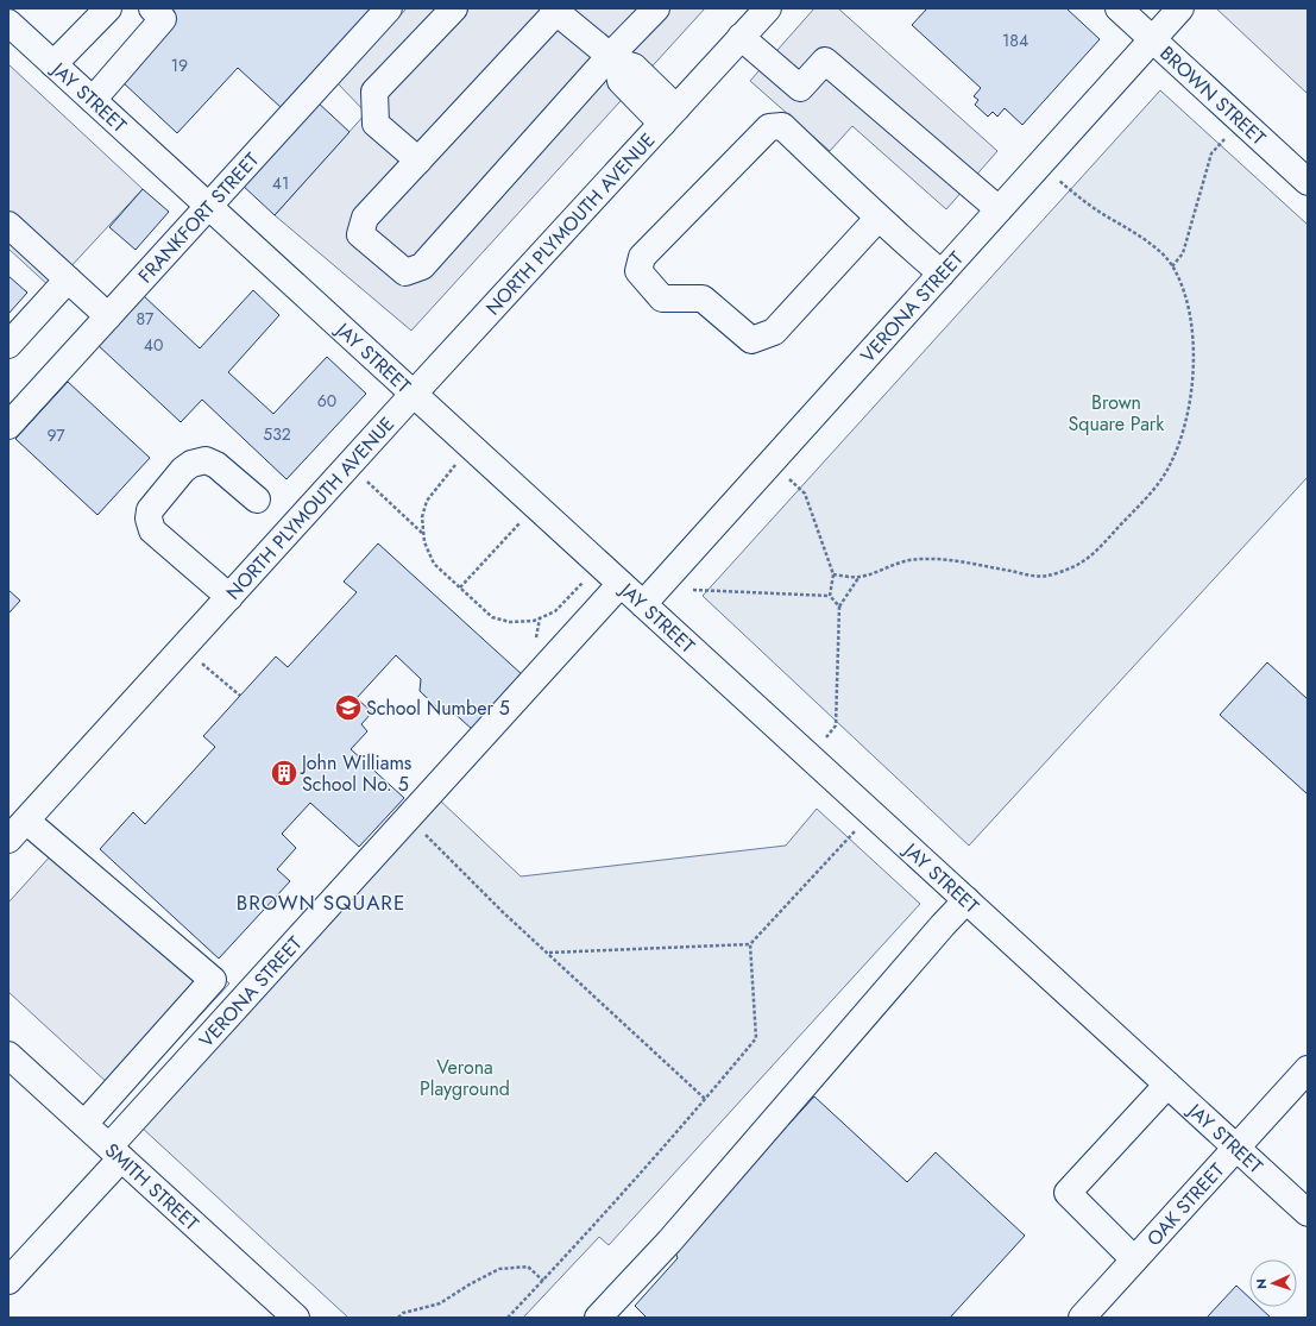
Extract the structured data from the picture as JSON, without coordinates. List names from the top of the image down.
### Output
{
  "streets": {
    "street": [
      "BROWN STREET",
      "JAY STREET",
      "FRANKFORT STREET",
      "NORTH PLYMOUTH AVENUE",
      "VERONA STREET",
      "SMITH STREET",
      "OAK STREET"
    ]
  },
  "crossings": [
    ["BROWN STREET", "VERONA STREET"],
    ["JAY STREET", "FRANKFORT STREET"],
    ["JAY STREET", "NORTH PLYMOUTH AVENUE"],
    ["JAY STREET", "VERONA STREET"],
    ["JAY STREET", "OAK STREET"],
    ["VERONA STREET", "SMITH STREET"]
  ],
  "districts": ["BROWN SQUARE"],
  "parks": ["Brown Square Park", "Verona Playground"],
  "places": {
    "school or university": ["School Number 5"],
    "building": ["John Williams School No. 5"]
  },
  "house_numbers": [
    "184",
    "19",
    "41",
    "87",
    "40",
    "60",
    "532",
    "97"
  ],
  "north": "left"
}
